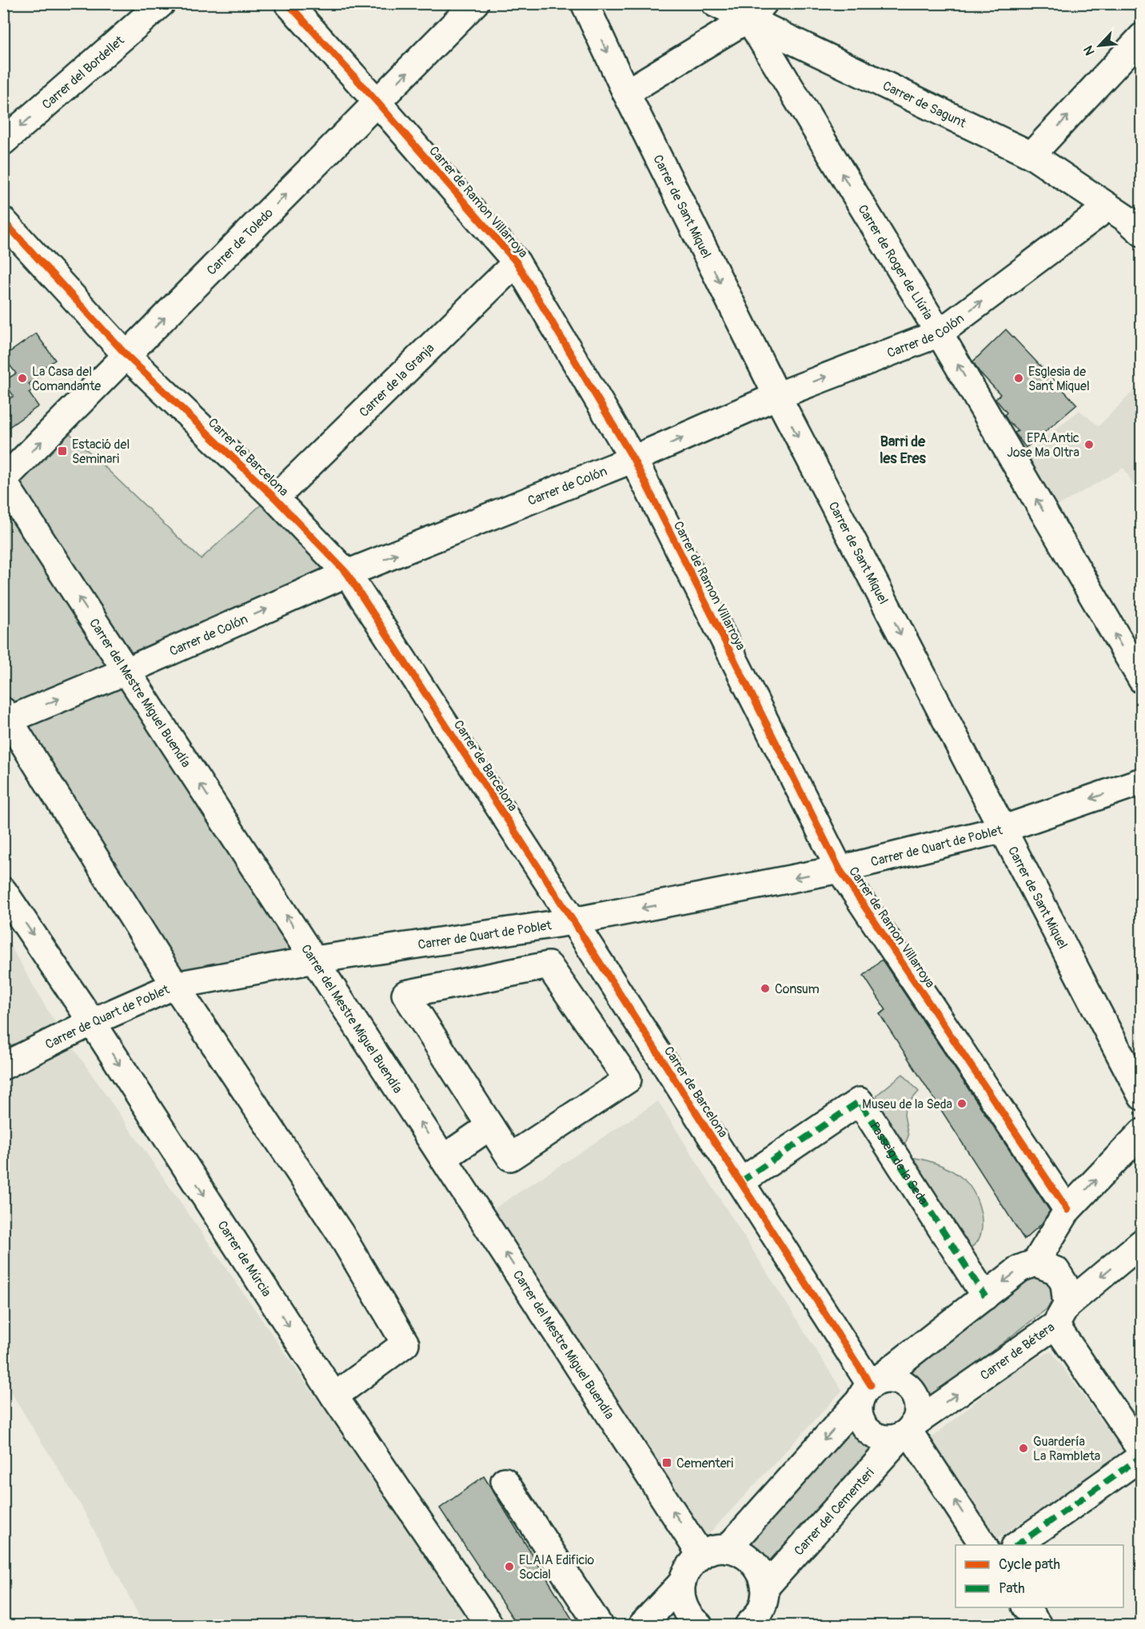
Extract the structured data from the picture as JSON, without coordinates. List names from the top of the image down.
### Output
{
  "streets": {
    "street": [
      "Carrer del Bordellet",
      "Carrer de Sagunt",
      "Carrer de Ramon Villarroya",
      "Carrer de Sant Miquel",
      "Carrer de Toledo",
      "Carrer de Roger de Llúria",
      "Carrer de Colón",
      "Carrer de la Granja",
      "Carrer de Barcelona",
      "Carrer del Mestre Miguel Buendía",
      "Carrer de Quart de Poblet",
      "Passeig de la Seda",
      "Carrer de Múrcia",
      "Carrer de Bétera",
      "Carrer del Cementeri"
    ]
  },
  "crossings": [
    ["Carrer de Sagunt", "Carrer de Roger de Llúria"],
    ["Carrer de Sagunt", "Carrer de Colón"],
    ["Carrer de Ramon Villarroya", "Carrer de Toledo"],
    ["Carrer de Ramon Villarroya", "Carrer de Colón"],
    ["Carrer de Ramon Villarroya", "Carrer de la Granja"],
    ["Carrer de Ramon Villarroya", "Carrer de Quart de Poblet"],
    ["Carrer de Sant Miquel", "Carrer de Colón"],
    ["Carrer de Sant Miquel", "Carrer de Quart de Poblet"],
    ["Carrer de Toledo", "Carrer de Barcelona"],
    ["Carrer de Toledo", "Carrer del Mestre Miguel Buendía"],
    ["Carrer de Roger de Llúria", "Carrer de Colón"],
    ["Carrer de Colón", "Carrer de Barcelona"],
    ["Carrer de Colón", "Carrer del Mestre Miguel Buendía"],
    ["Carrer de la Granja", "Carrer de Barcelona"],
    ["Carrer de Barcelona", "Carrer de Quart de Poblet"],
    ["Carrer de Barcelona", "Passeig de la Seda"],
    ["Carrer de Barcelona", "Carrer de Bétera"],
    ["Carrer de Barcelona", "Carrer del Cementeri"],
    ["Carrer del Mestre Miguel Buendía", "Carrer de Quart de Poblet"],
    ["Carrer de Quart de Poblet", "Carrer de Múrcia"],
    ["Carrer de Bétera", "Carrer del Cementeri"]
  ],
  "one_way": [
    "Carrer del Bordellet",
    "Carrer de Sant Miquel",
    "Carrer de Toledo",
    "Carrer de Roger de Llúria",
    "Carrer de Colón",
    "Carrer de Quart de Poblet",
    "Carrer de Múrcia"
  ],
  "districts": ["Barri de les Eres"],
  "places": {
    "other": [
      "La Casa del Comandante",
      "Esglesia de Sant Miquel",
      "EPA.Antic Jose Mª Oltra",
      "Consum",
      "Museu de la Seda",
      "Guardería La Rambleta",
      "ELAIA Edificio Social"
    ],
    "transit": ["Estació del Seminari", "Cementeri"]
  },
  "legend": ["Cycle path", "Path"],
  "north": "bottom left"
}
